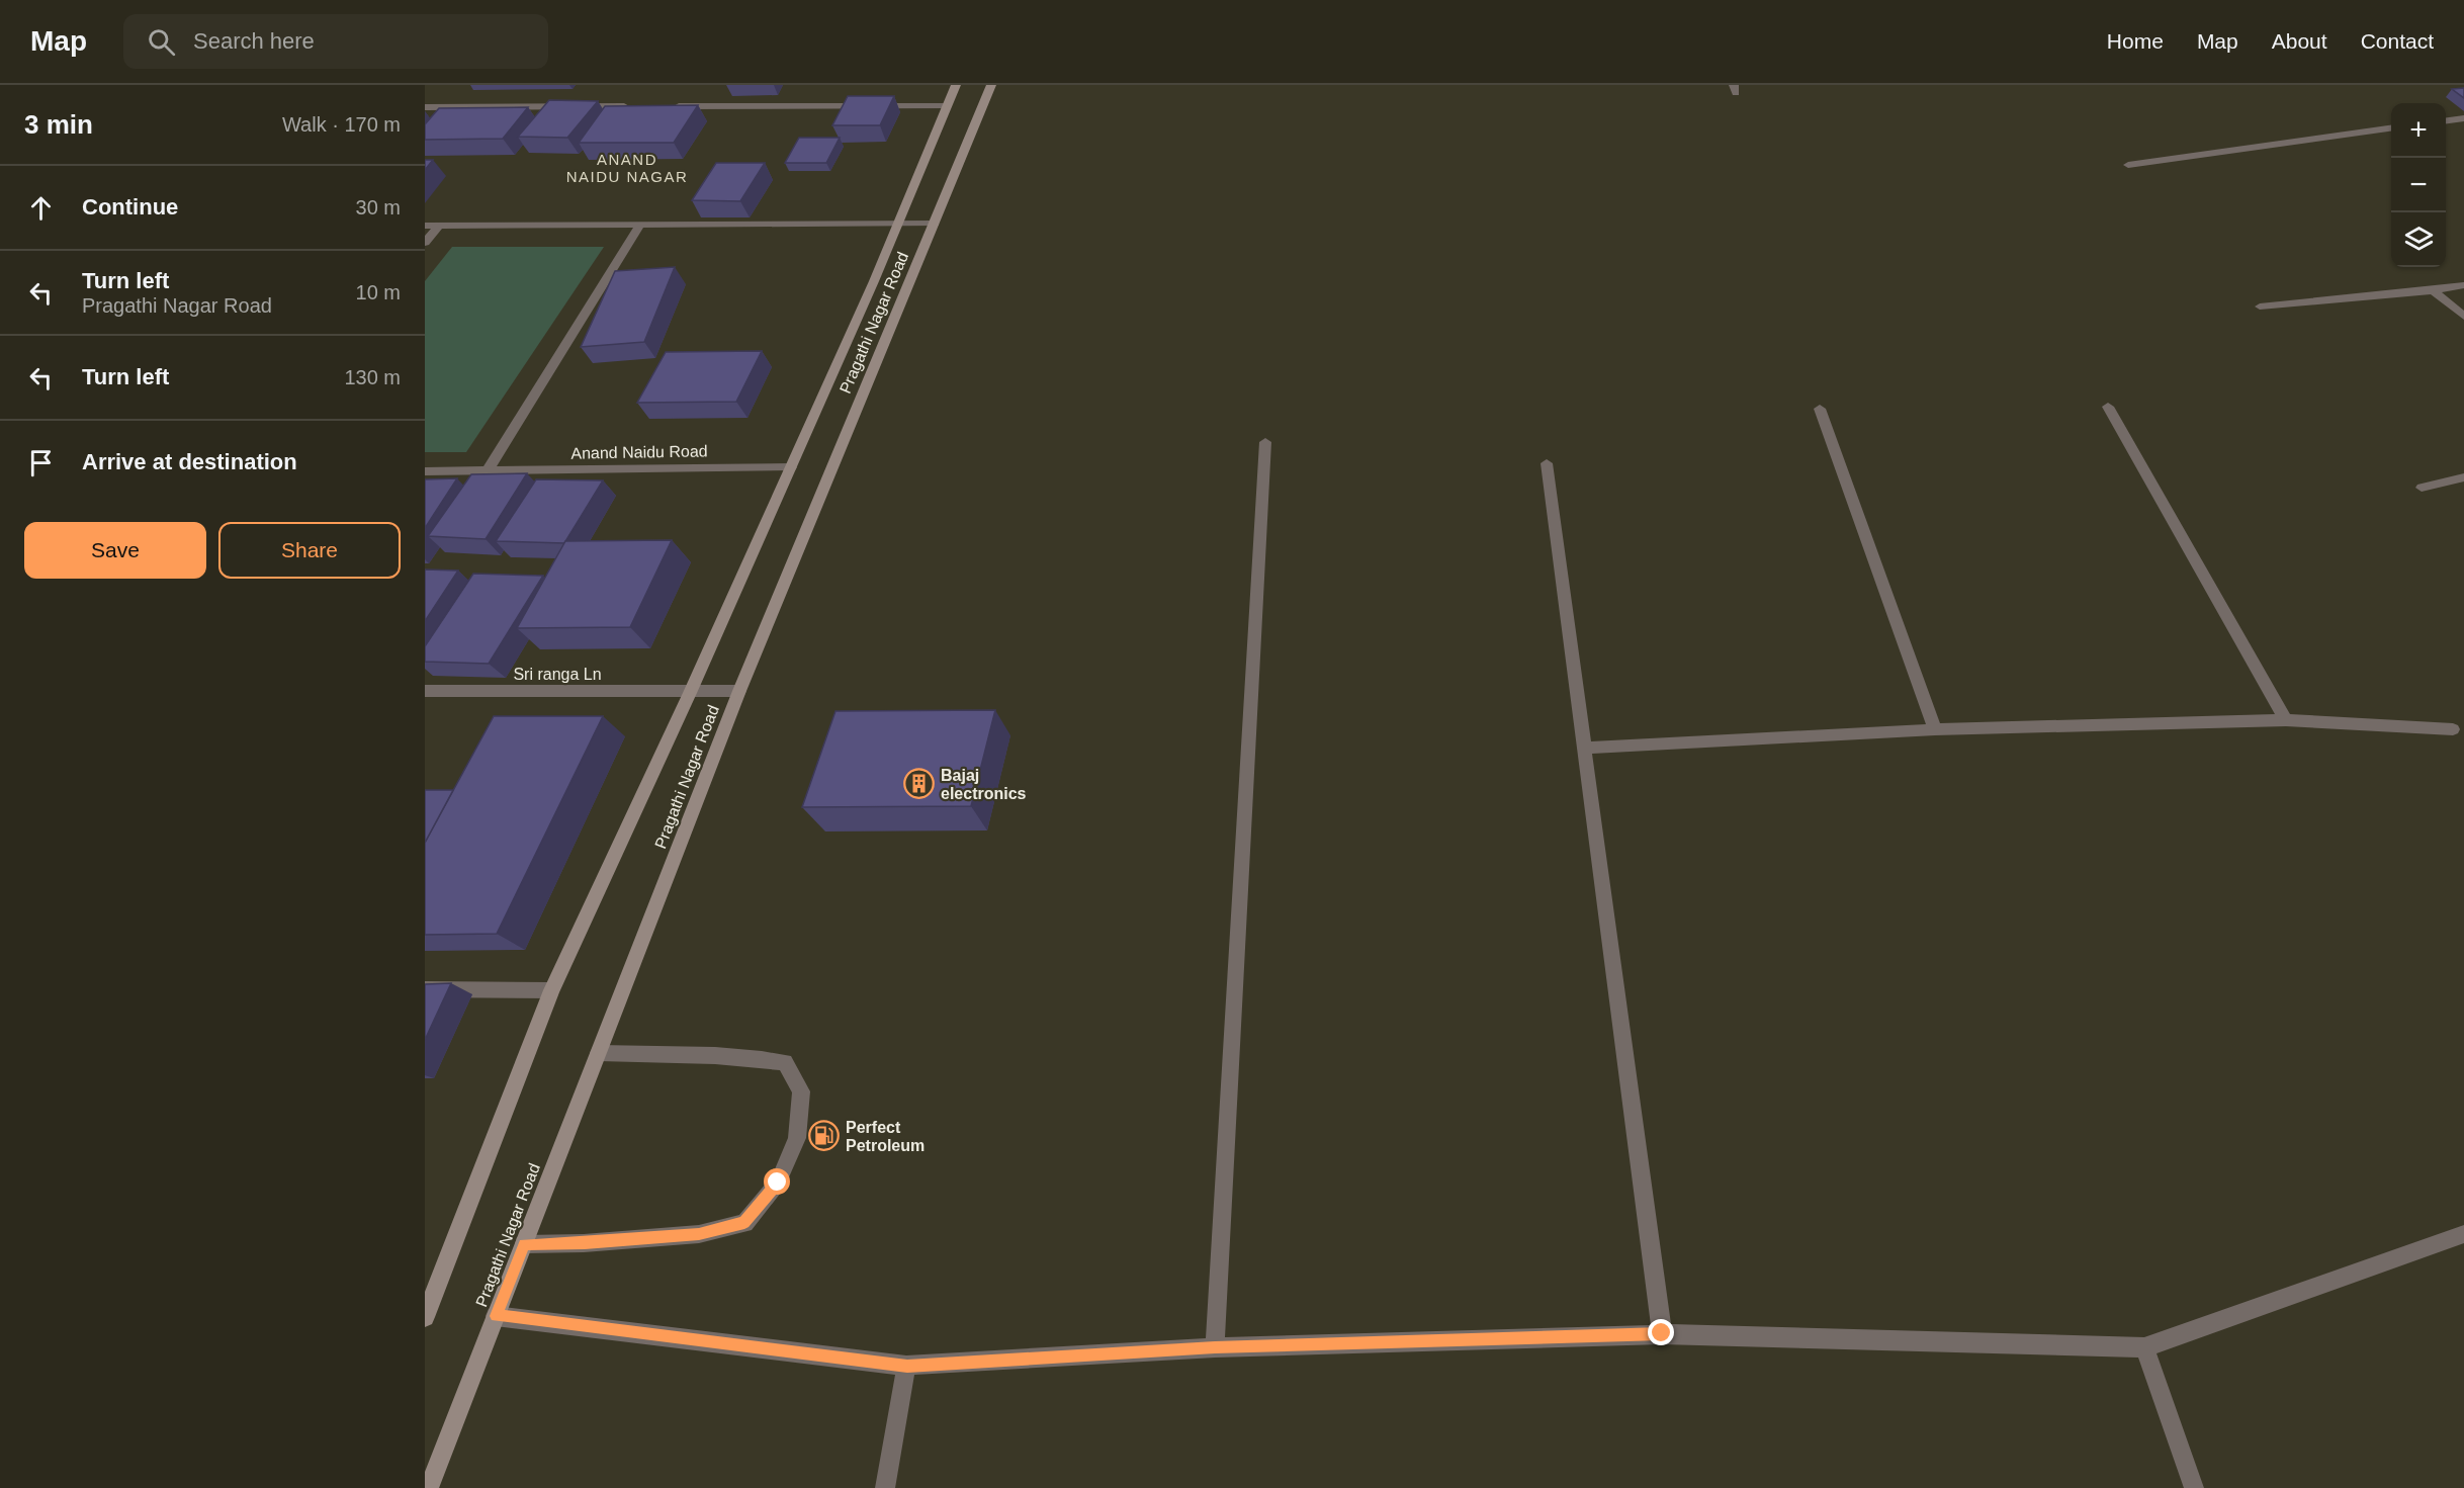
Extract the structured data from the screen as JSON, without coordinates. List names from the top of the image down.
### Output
{
  "streets": {
    "main road": ["Pragathi Nagar Road"],
    "street": ["Anand Naidu Road", "Sri ranga Ln"]
  },
  "crossings": [
    ["Pragathi Nagar Road", "Anand Naidu Road"],
    ["Pragathi Nagar Road", "Sri ranga Ln"]
  ],
  "districts": ["ANAND NAIDU NAGAR"],
  "places": {
    "building": ["Bajaj electronics"],
    "fuel station": ["Perfect Petroleum"]
  },
  "page": {
    "header": "Map",
    "search": "Search here",
    "nav": [
      "Home",
      "Map",
      "About",
      "Contact"
    ],
    "heading": ["3 min", "Walk · 170 m"],
    "map_buttons": ["+", "−"],
    "list": [
      ["Continue", "30 m"],
      ["Turn left", "Pragathi Nagar Road", "10 m"],
      ["Turn left", "130 m"],
      "Arrive at destination"
    ],
    "buttons": ["Save", "Share"]
  }
}
